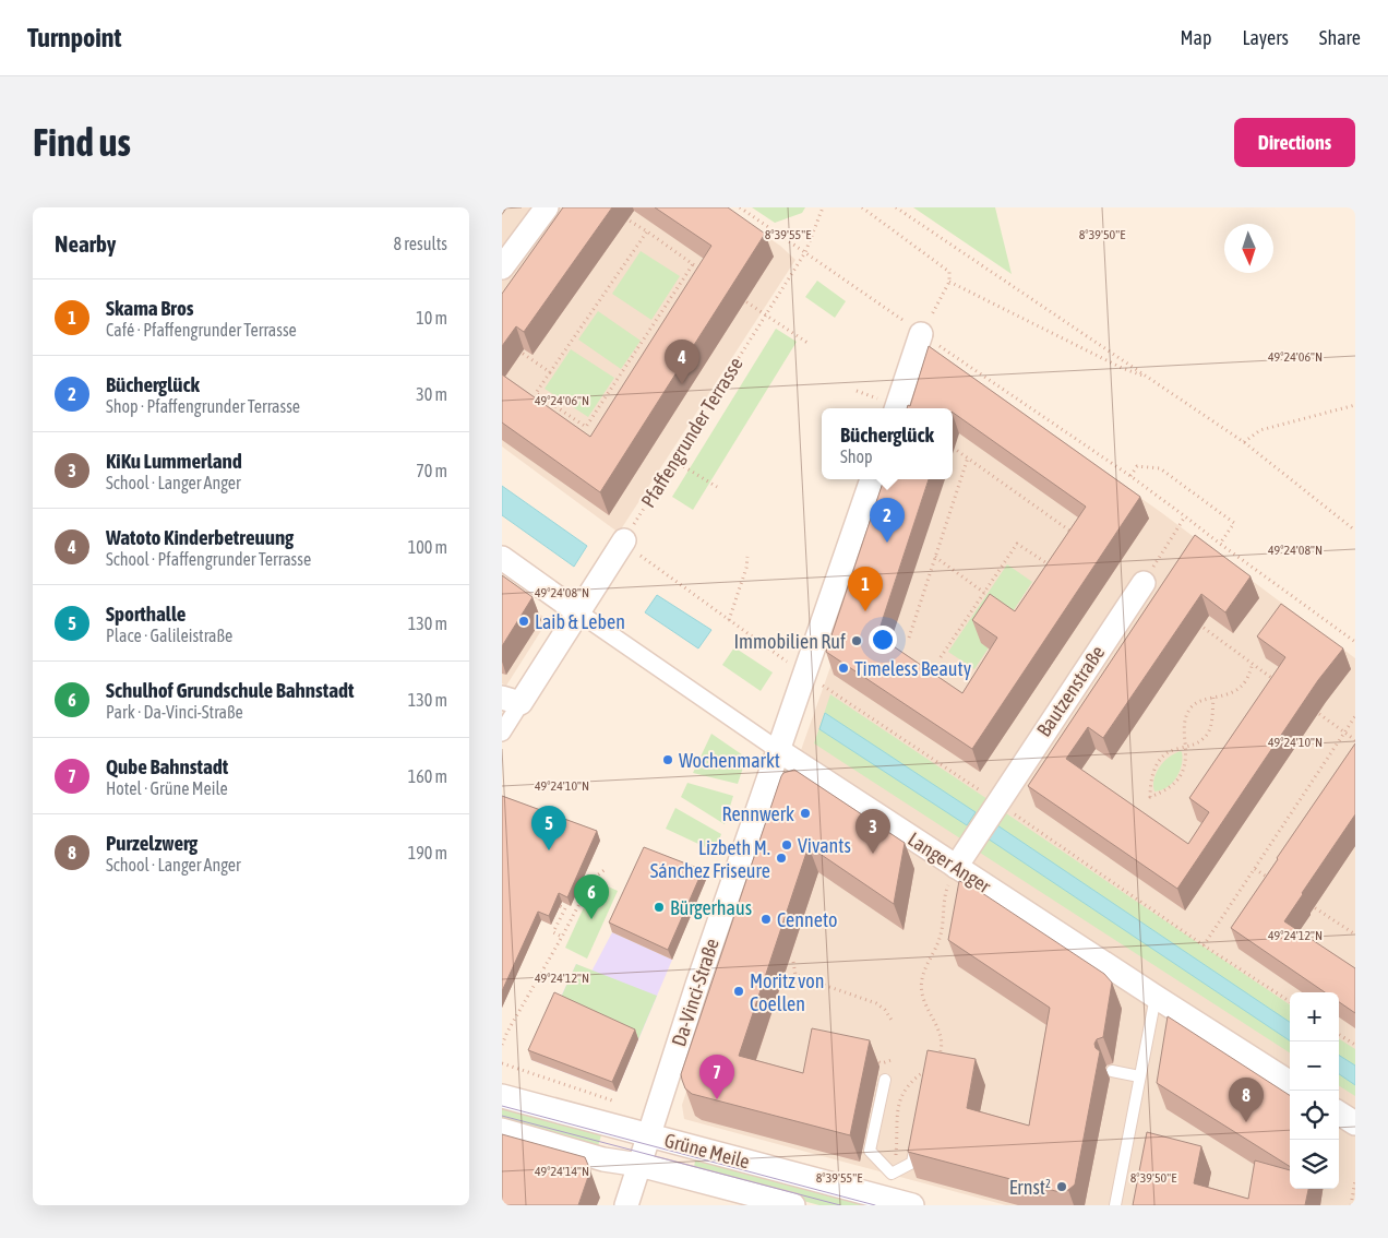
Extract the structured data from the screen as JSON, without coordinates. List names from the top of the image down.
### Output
{
  "streets": {
    "street": [
      "Bautzenstraße",
      "Langer Anger",
      "Da-Vinci-Straße",
      "Grüne Meile"
    ],
    "path": ["Pfaffengrunder Terrasse"]
  },
  "crossings": [
    ["Bautzenstraße", "Langer Anger"],
    ["Langer Anger", "Da-Vinci-Straße"],
    ["Da-Vinci-Straße", "Grüne Meile"]
  ],
  "places": [
    "Laib & Leben",
    "Immobilien Ruf",
    "Timeless Beauty",
    "Wochenmarkt",
    "Rennwerk",
    "Vivants",
    "Lizbeth M. Sánchez Friseure",
    "Bürgerhaus",
    "Cenneto",
    "Moritz von Coellen",
    "Ernst²"
  ],
  "north": "bottom",
  "page": {
    "header": "Turnpoint",
    "nav": ["Map", "Layers", "Share"],
    "buttons": "Directions",
    "title": "Find us",
    "heading": ["Nearby", "8 results"],
    "list": [
      {
        "mark": "1",
        "name": "Skama Bros",
        "note": "Café · Pfaffengrunder Terrasse",
        "value": "10 m"
      },
      {
        "mark": "2",
        "name": "Bücherglück",
        "note": "Shop · Pfaffengrunder Terrasse",
        "value": "30 m"
      },
      {
        "mark": "3",
        "name": "KiKu Lummerland",
        "note": "School · Langer Anger",
        "value": "70 m"
      },
      {
        "mark": "4",
        "name": "Watoto Kinderbetreuung",
        "note": "School · Pfaffengrunder Terrasse",
        "value": "100 m"
      },
      {
        "mark": "5",
        "name": "Sporthalle",
        "note": "Place · Galileistraße",
        "value": "130 m"
      },
      {
        "mark": "6",
        "name": "Schulhof Grundschule Bahnstadt",
        "note": "Park · Da-Vinci-Straße",
        "value": "130 m"
      },
      {
        "mark": "7",
        "name": "Qube Bahnstadt",
        "note": "Hotel · Grüne Meile",
        "value": "160 m"
      },
      {
        "mark": "8",
        "name": "Purzelzwerg",
        "note": "School · Langer Anger",
        "value": "190 m"
      }
    ],
    "pins": [
      "4",
      "2",
      "1",
      "5",
      "3",
      "6",
      "7",
      "8"
    ],
    "popup": ["Bücherglück", "Shop"],
    "map_buttons": ["+", "−"]
  },
  "coordinates": [
    "8°39'55\"E",
    "8°39'50\"E",
    "49°24'06\"N",
    "49°24'08\"N",
    "49°24'10\"N",
    "49°24'12\"N",
    "49°24'14\"N"
  ]
}
